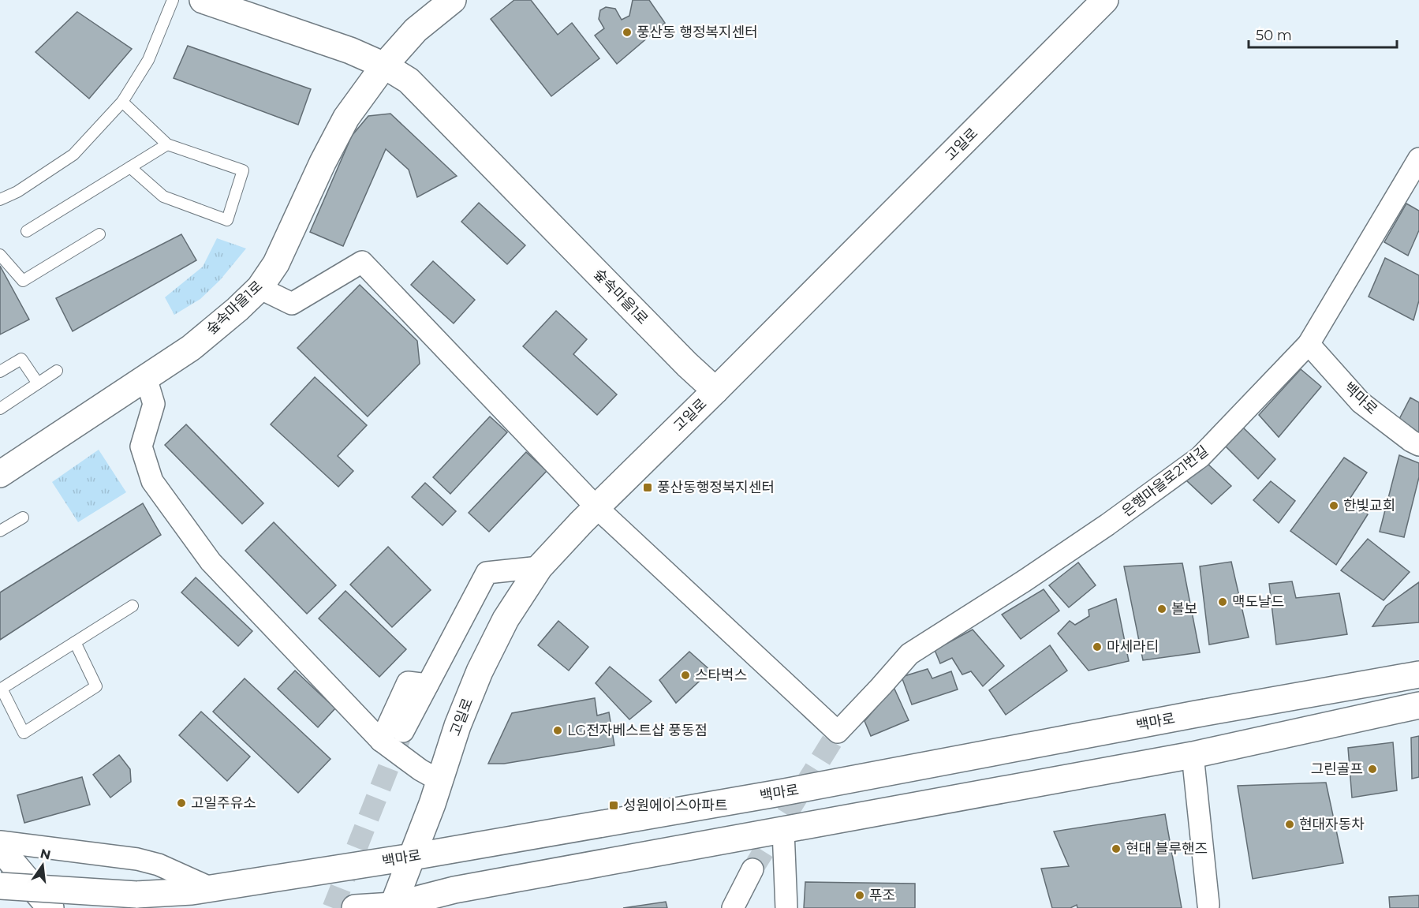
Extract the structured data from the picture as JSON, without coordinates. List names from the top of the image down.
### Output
{
  "streets": {
    "main road": ["고일로", "숲속마을1로", "백마로"],
    "street": ["은행마을로21번길"]
  },
  "crossings": [
    ["고일로", "숲속마을1로"],
    ["고일로", "백마로"],
    ["고일로", "은행마을로21번길"],
    ["백마로", "은행마을로21번길"]
  ],
  "places": {
    "other": [
      "풍산동 행정복지센터",
      "한빛교회",
      "맥도날드",
      "볼보",
      "마세라티",
      "스타벅스",
      "LG전자베스트샵 풍동점",
      "그린골프",
      "고일주유소",
      "현대자동차",
      "현대 블루핸즈",
      "푸조"
    ],
    "transit": ["풍산동행정복지센터", "성원에이스아파트"]
  },
  "scale_bar": "50 m",
  "north": "top"
}
